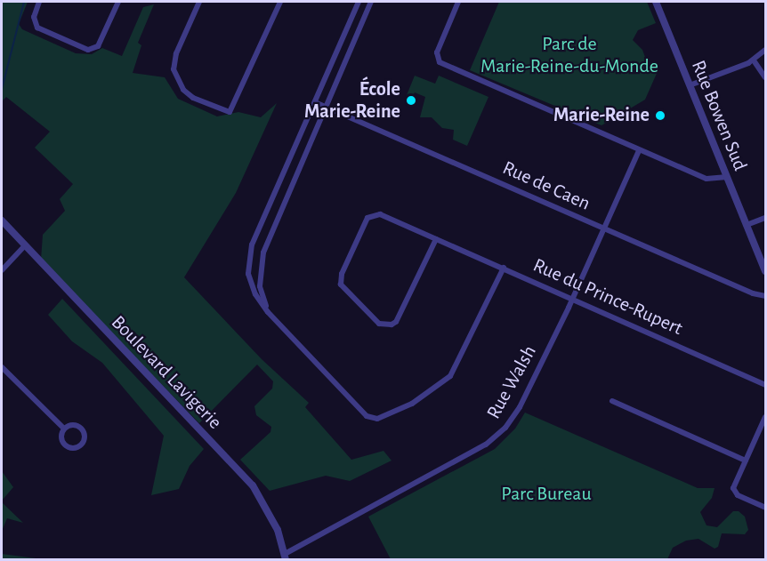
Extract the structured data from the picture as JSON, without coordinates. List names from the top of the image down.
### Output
{
  "streets": {
    "street": [
      "Rue Bowen Sud",
      "Rue de Caen",
      "Rue du Prince-Rupert",
      "Boulevard Lavigerie",
      "Rue Walsh"
    ]
  },
  "crossings": [
    ["Rue de Caen", "Rue Walsh"],
    ["Rue du Prince-Rupert", "Rue Walsh"],
    ["Boulevard Lavigerie", "Rue Walsh"]
  ],
  "parks": ["Parc de Marie-Reine-du-Monde", "Parc Bureau"],
  "places": ["École Marie-Reine", "Marie-Reine"]
}
